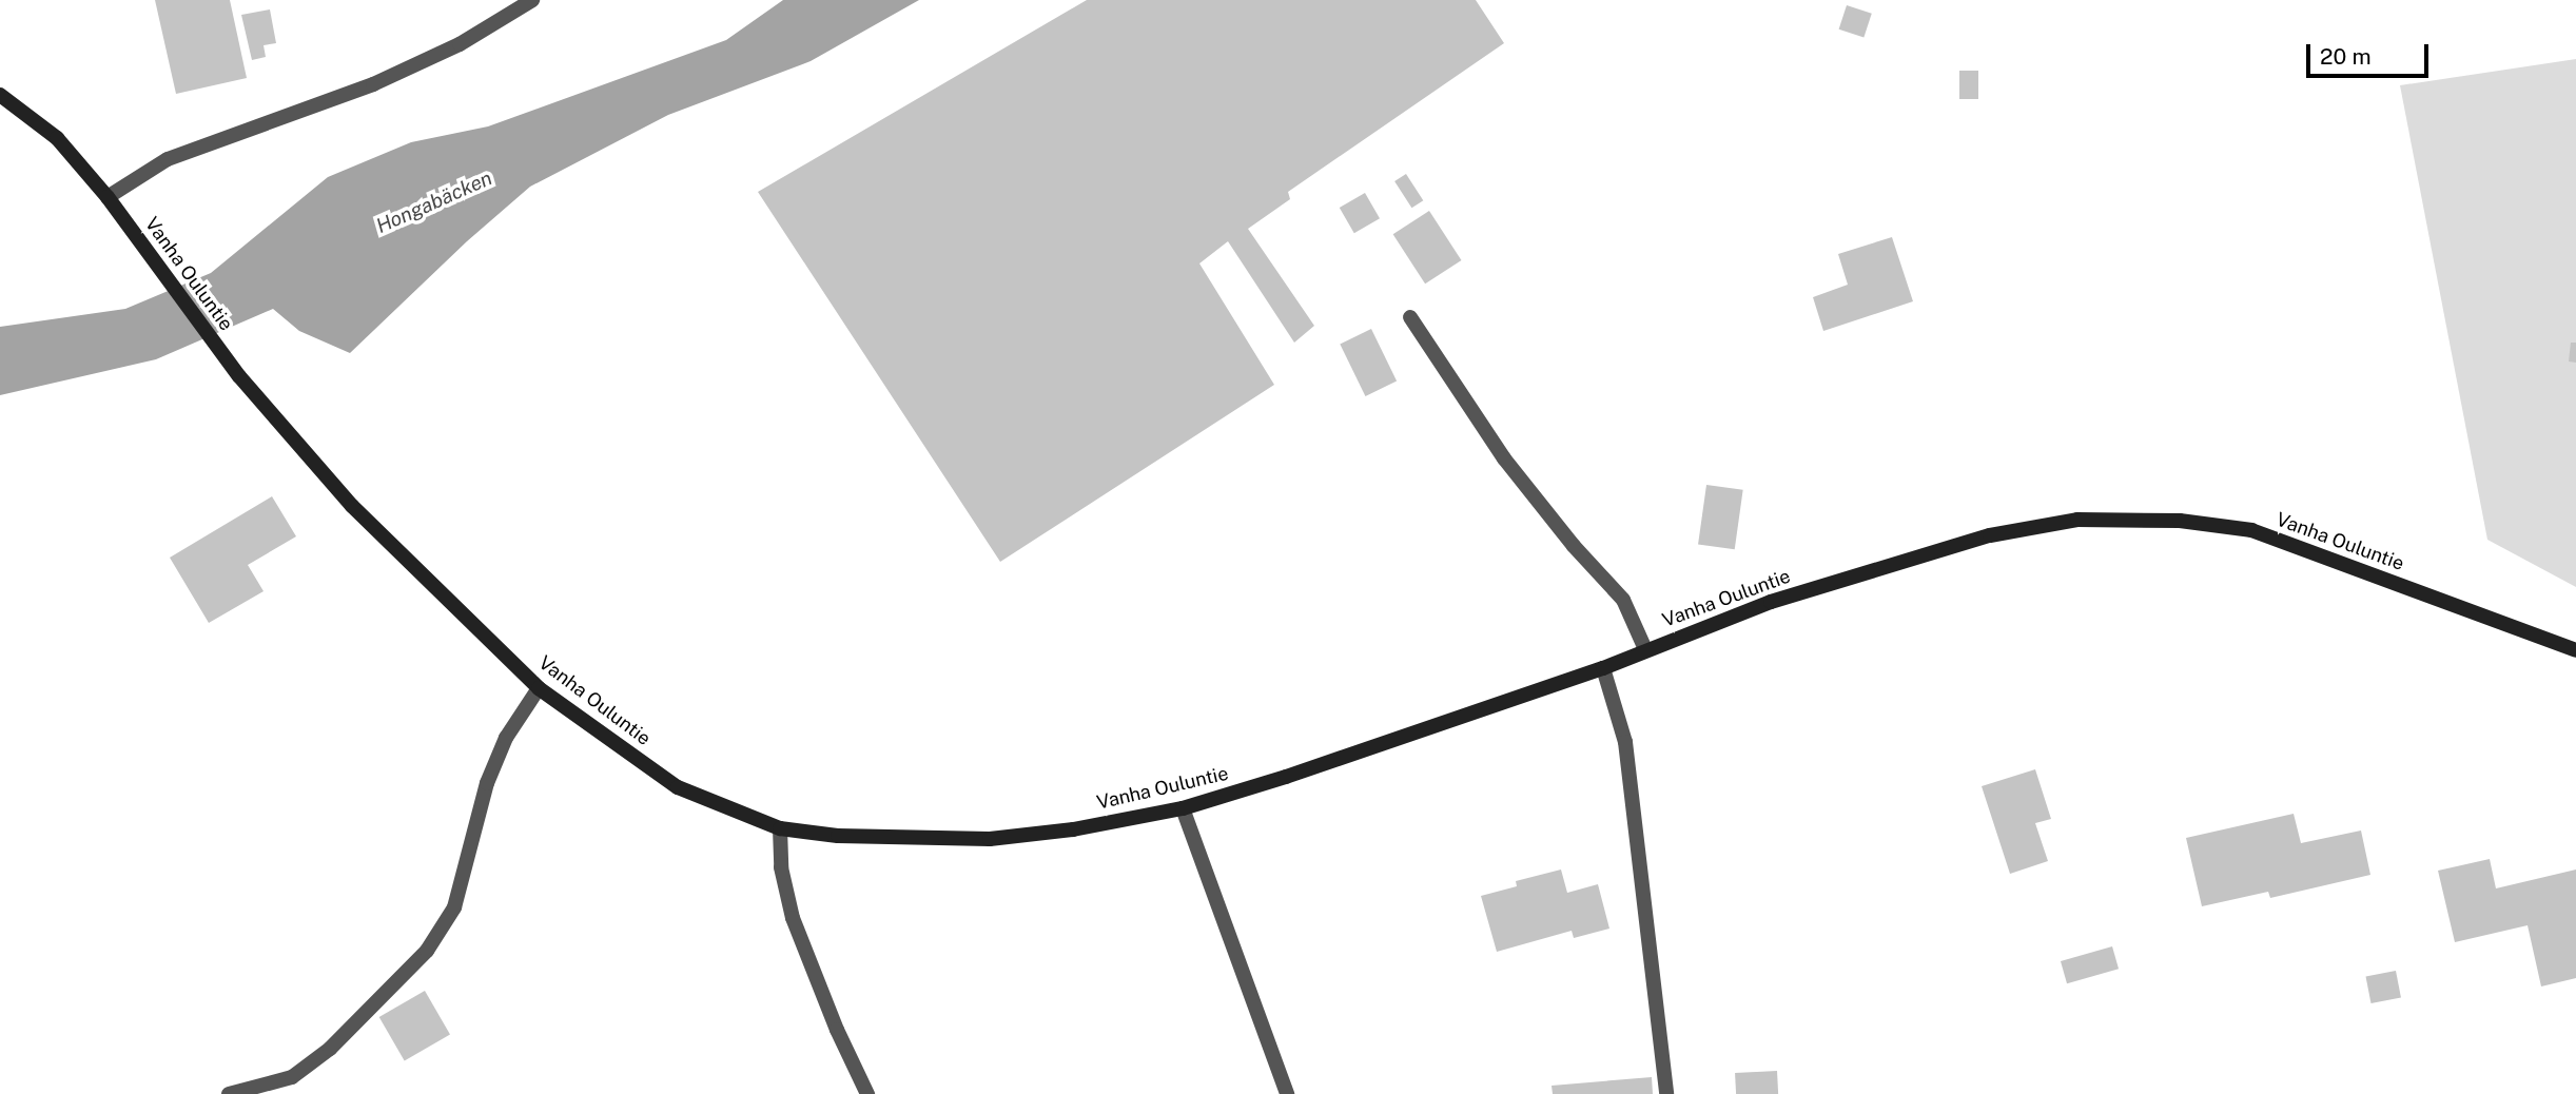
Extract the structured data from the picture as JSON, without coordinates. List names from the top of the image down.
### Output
{
  "streets": {
    "street": ["Vanha Ouluntie"]
  },
  "water": ["Hongabäcken"],
  "scale_bar": "20 m"
}
